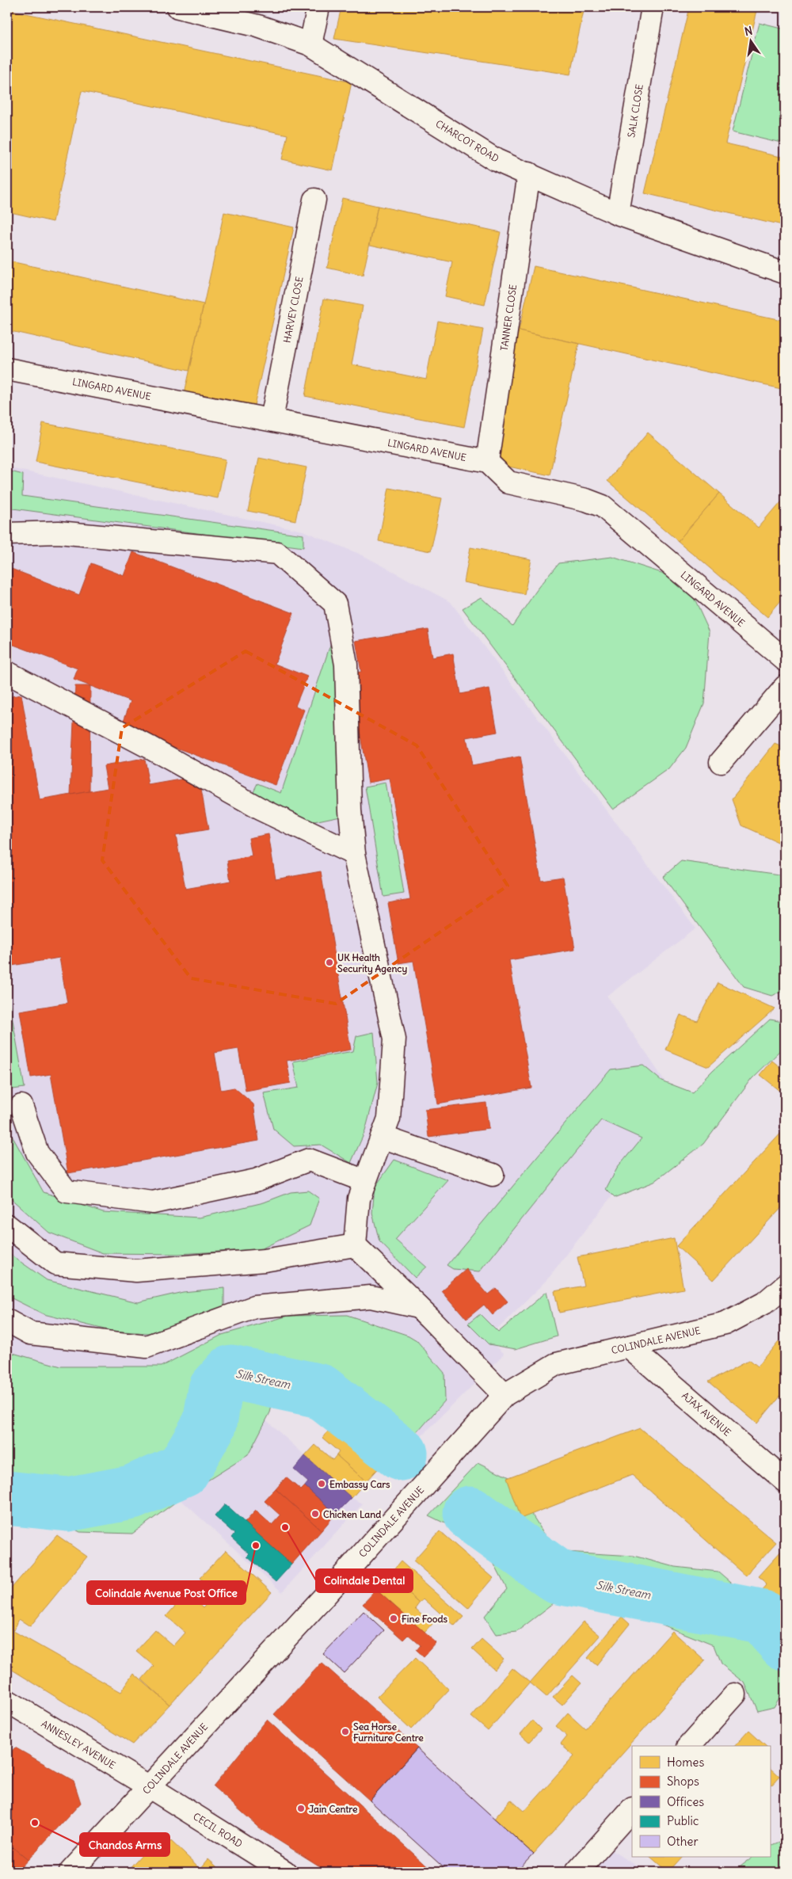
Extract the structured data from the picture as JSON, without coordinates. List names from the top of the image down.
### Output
{
  "streets": {
    "street": [
      "SALK CLOSE",
      "CHARCOT ROAD",
      "HARVEY CLOSE",
      "TANNER CLOSE",
      "LINGARD AVENUE",
      "COLINDALE AVENUE",
      "AJAX AVENUE",
      "ANNESLEY AVENUE",
      "CECIL ROAD"
    ]
  },
  "crossings": [
    ["SALK CLOSE", "CHARCOT ROAD"],
    ["CHARCOT ROAD", "TANNER CLOSE"],
    ["HARVEY CLOSE", "LINGARD AVENUE"],
    ["TANNER CLOSE", "LINGARD AVENUE"],
    ["COLINDALE AVENUE", "AJAX AVENUE"],
    ["COLINDALE AVENUE", "ANNESLEY AVENUE"],
    ["COLINDALE AVENUE", "CECIL ROAD"],
    ["ANNESLEY AVENUE", "CECIL ROAD"]
  ],
  "water": ["Silk Stream"],
  "places": [
    "UK Health Security Agency",
    "Embassy Cars",
    "Chicken Land",
    "Colindale Dental",
    "Colindale Avenue Post Office",
    "Fine Foods",
    "Sea Horse Furniture Centre",
    "Jain Centre",
    "Chandos Arms"
  ],
  "legend": [
    "Homes",
    "Shops",
    "Offices",
    "Public",
    "Other"
  ],
  "north": "top"
}
